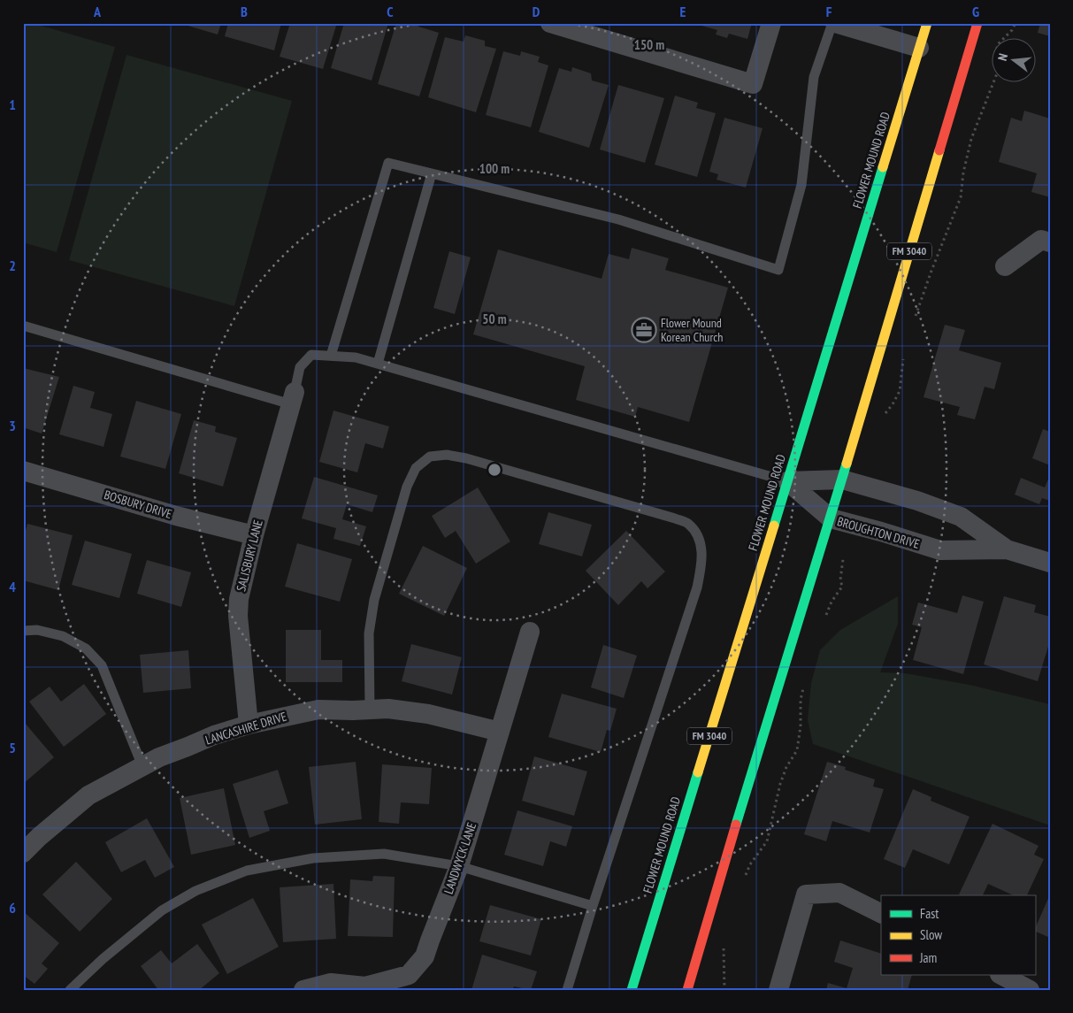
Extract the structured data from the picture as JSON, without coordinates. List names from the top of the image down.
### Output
{
  "streets": {
    "main road": ["FLOWER MOUND ROAD", "FM 3040"],
    "street": [
      "BOSBURY DRIVE",
      "BROUGHTON DRIVE",
      "SALISBURY LANE",
      "LANCASHIRE DRIVE",
      "LANDWYCK LANE"
    ]
  },
  "crossings": [
    ["FLOWER MOUND ROAD", "BROUGHTON DRIVE"],
    ["FM 3040", "BROUGHTON DRIVE"],
    ["BOSBURY DRIVE", "SALISBURY LANE"],
    ["SALISBURY LANE", "LANCASHIRE DRIVE"],
    ["LANCASHIRE DRIVE", "LANDWYCK LANE"]
  ],
  "places": {
    "office": ["Flower Mound Korean Church"]
  },
  "legend": ["Fast", "Slow", "Jam"],
  "north": "left",
  "grid": {
    "columns": [
      "A",
      "B",
      "C",
      "D",
      "E",
      "F",
      "G"
    ],
    "rows": [
      "1",
      "2",
      "3",
      "4",
      "5",
      "6"
    ]
  },
  "rings": ["150 m", "100 m", "50 m"]
}
